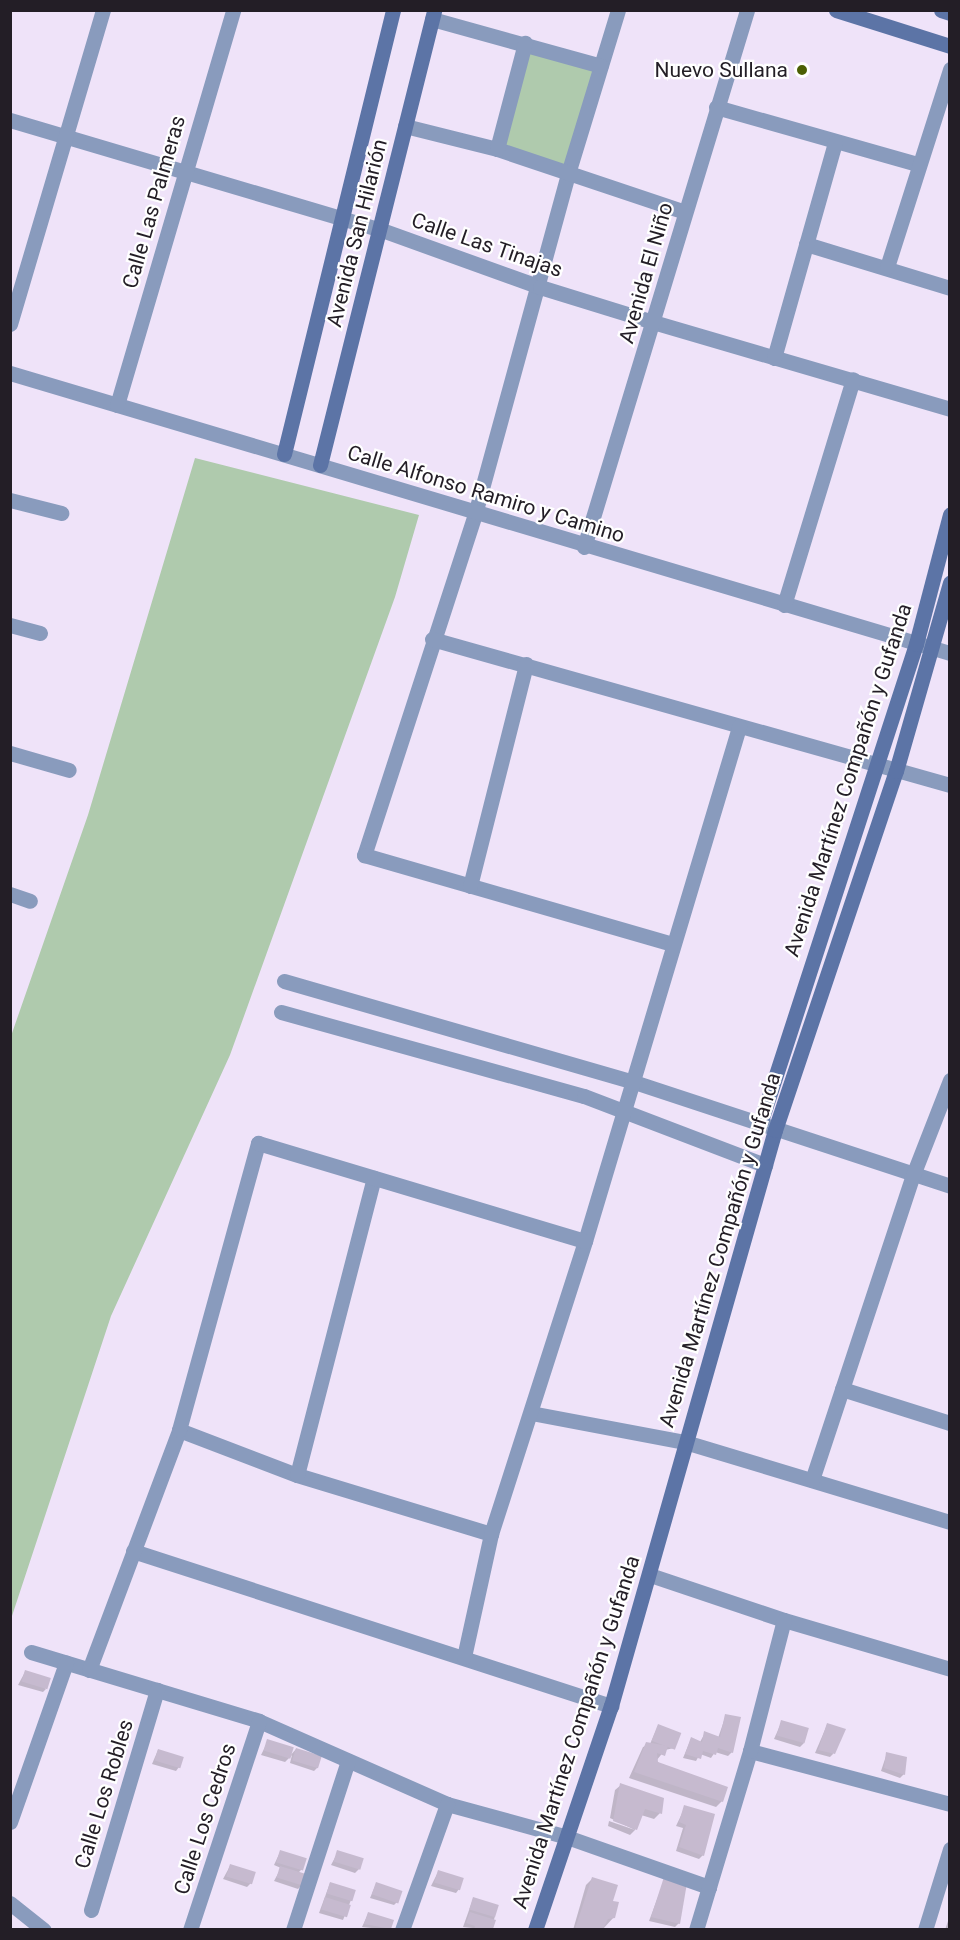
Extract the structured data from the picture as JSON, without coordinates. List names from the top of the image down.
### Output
{
  "streets": {
    "street": [
      "Calle Las Palmeras",
      "Avenida San Hilarión",
      "Calle Las Tinajas",
      "Avenida El Niño",
      "Calle Alfonso Ramiro y Camino",
      "Avenida Martínez Compañón y Gufanda",
      "Calle Los Robles",
      "Calle Los Cedros"
    ]
  },
  "crossings": [
    ["Calle Las Palmeras", "Calle Las Tinajas"],
    ["Calle Las Palmeras", "Calle Alfonso Ramiro y Camino"],
    ["Avenida San Hilarión", "Calle Las Tinajas"],
    ["Avenida San Hilarión", "Calle Alfonso Ramiro y Camino"],
    ["Calle Las Tinajas", "Avenida El Niño"],
    ["Avenida El Niño", "Calle Alfonso Ramiro y Camino"],
    ["Calle Alfonso Ramiro y Camino", "Avenida Martínez Compañón y Gufanda"]
  ],
  "places": ["Nuevo Sullana"]
}
